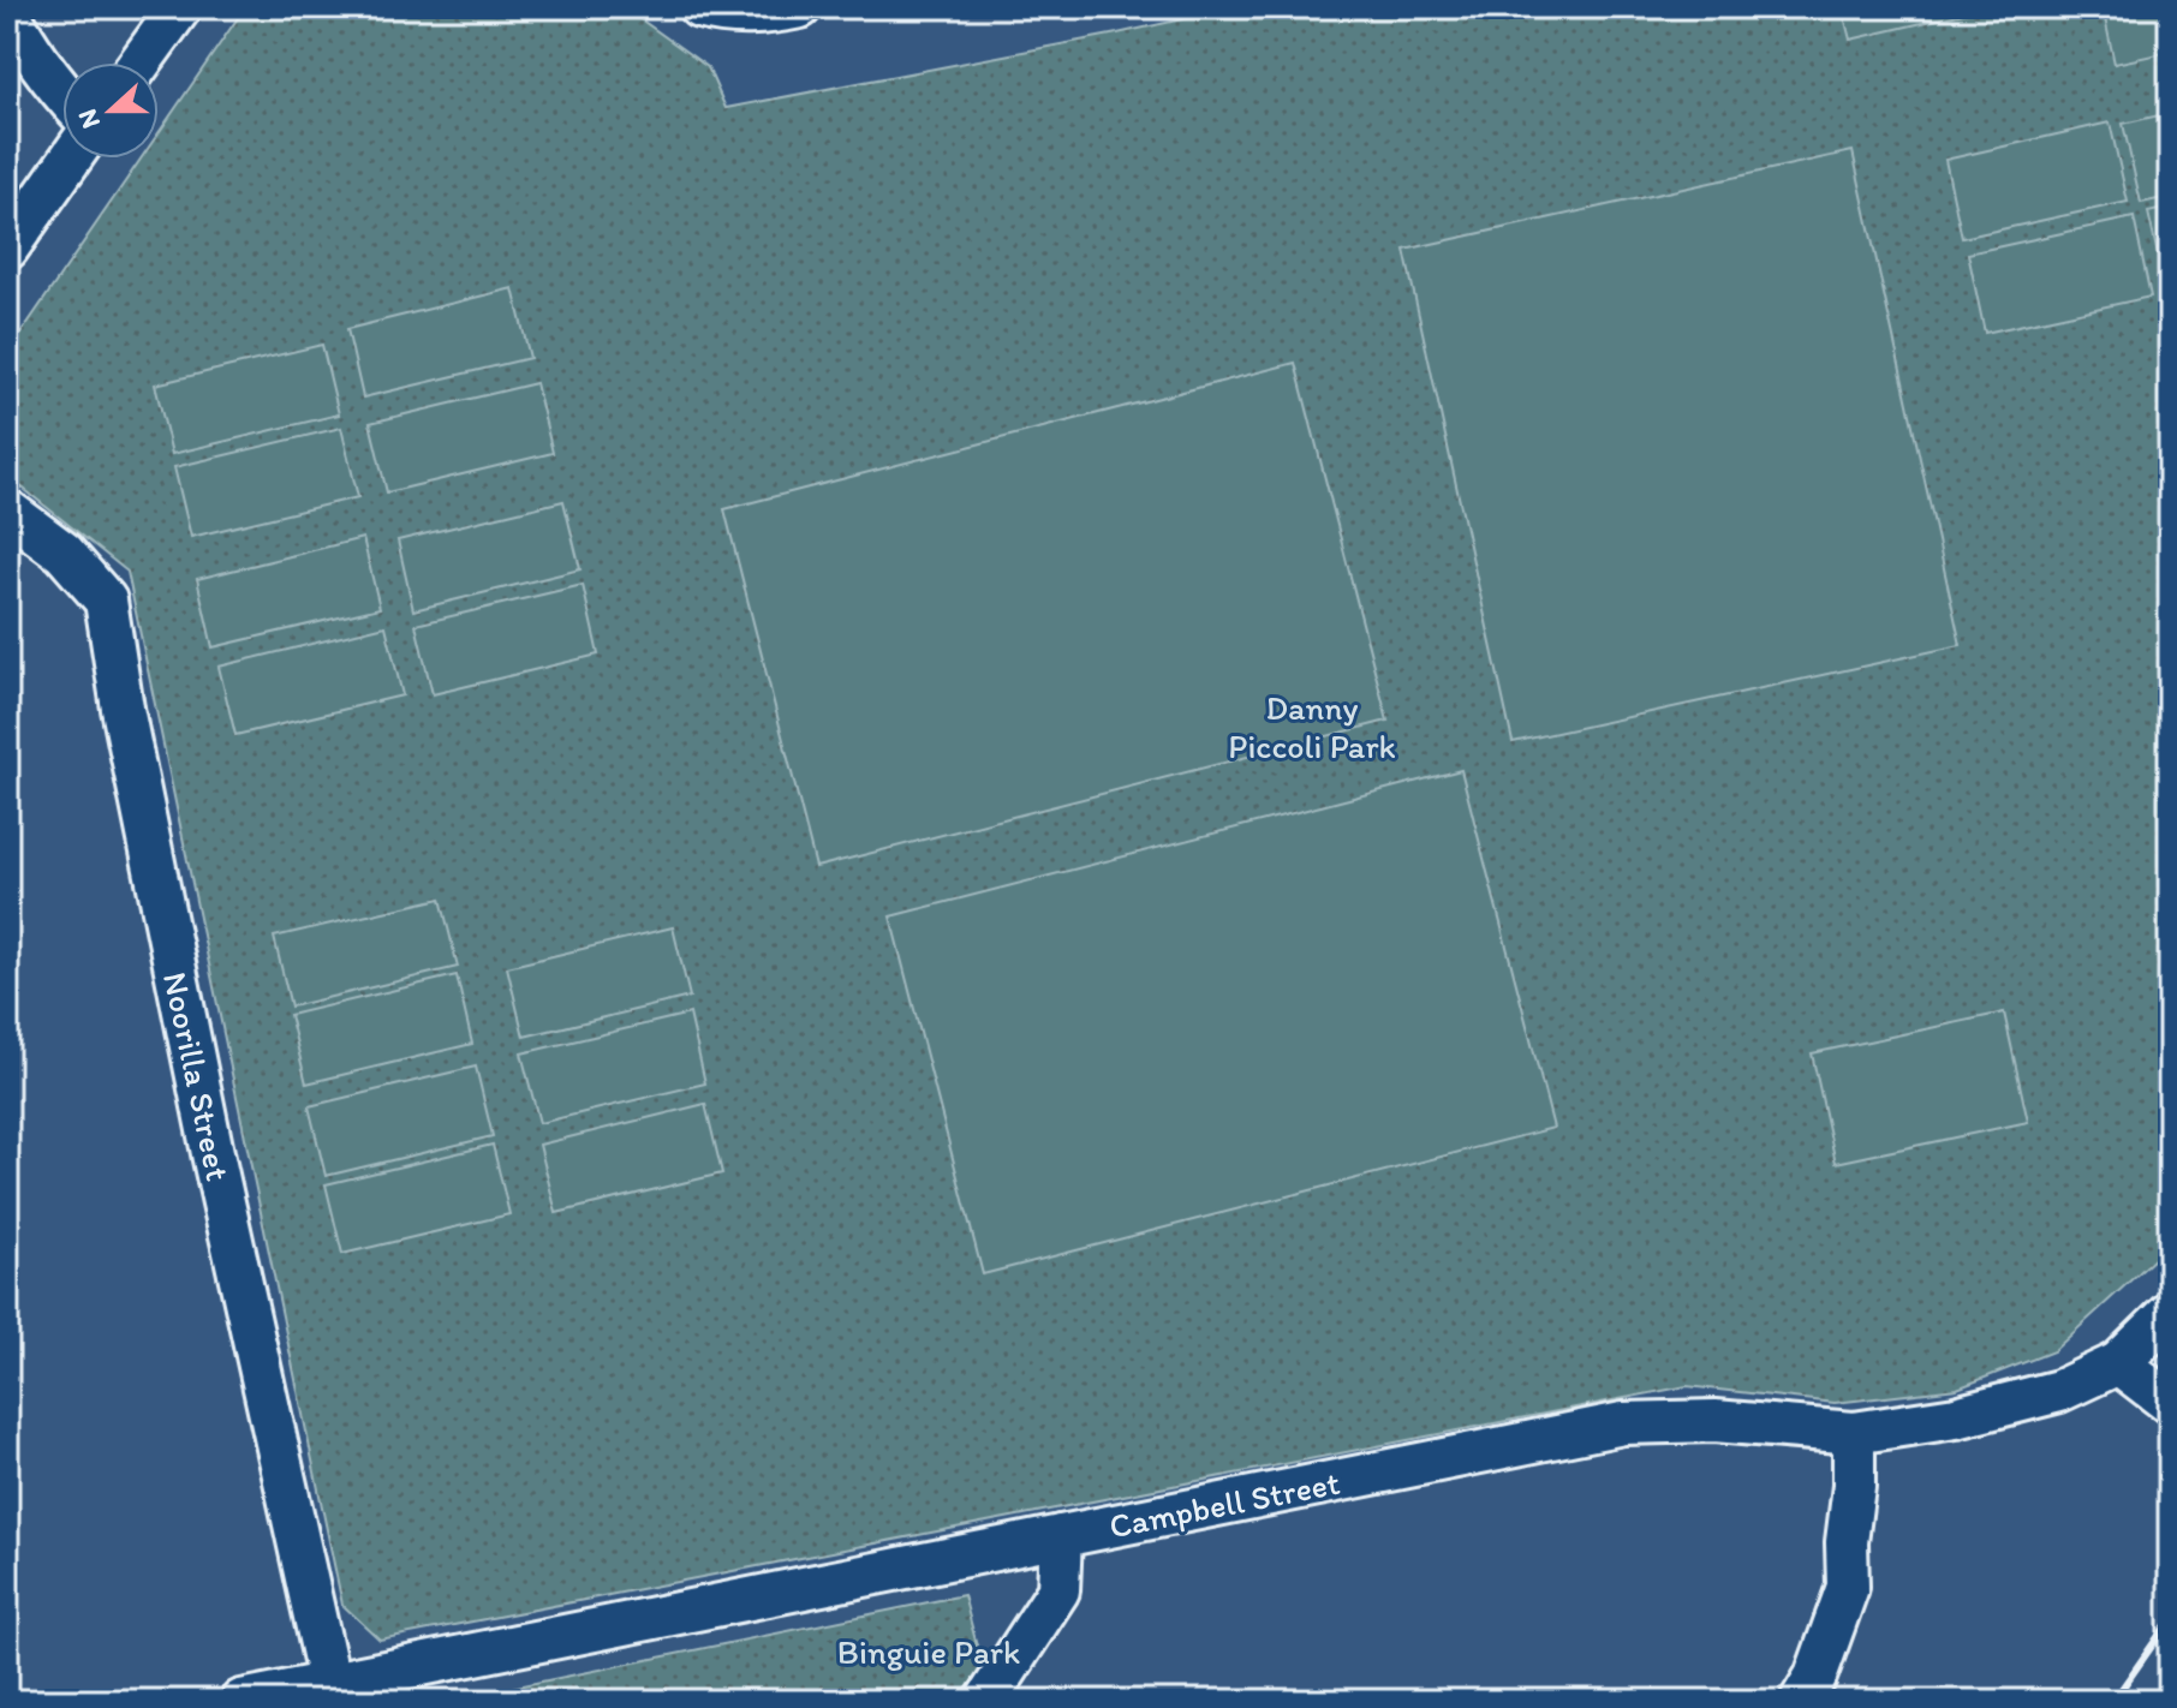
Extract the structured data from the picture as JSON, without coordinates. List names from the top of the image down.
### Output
{
  "streets": {
    "street": ["Noorilla Street", "Campbell Street"]
  },
  "crossings": [
    ["Noorilla Street", "Campbell Street"]
  ],
  "parks": ["Danny Piccoli Park", "Binguie Park"],
  "north": "left"
}
